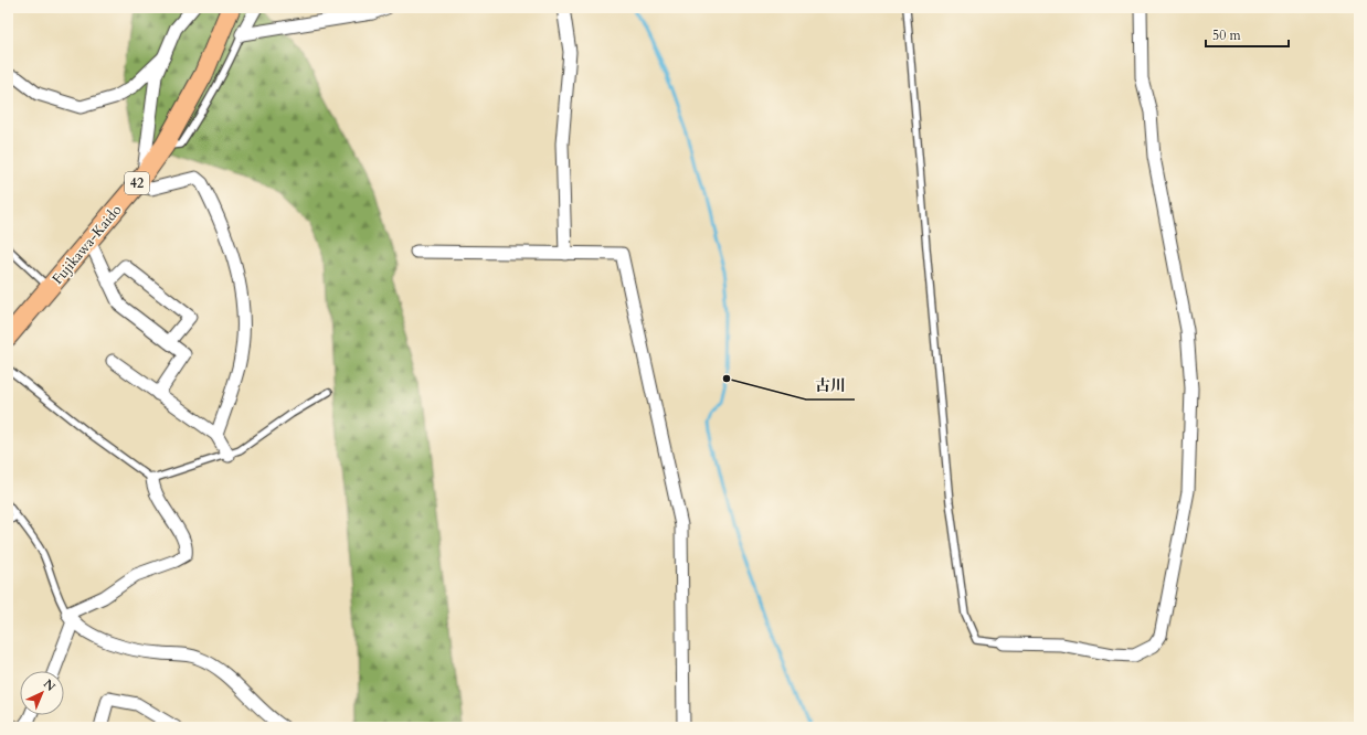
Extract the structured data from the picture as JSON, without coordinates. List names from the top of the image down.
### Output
{
  "streets": {
    "main road": ["42", "Fujikawa-Kaido"]
  },
  "places": ["古川"],
  "scale_bar": "50 m",
  "north": "top right"
}
